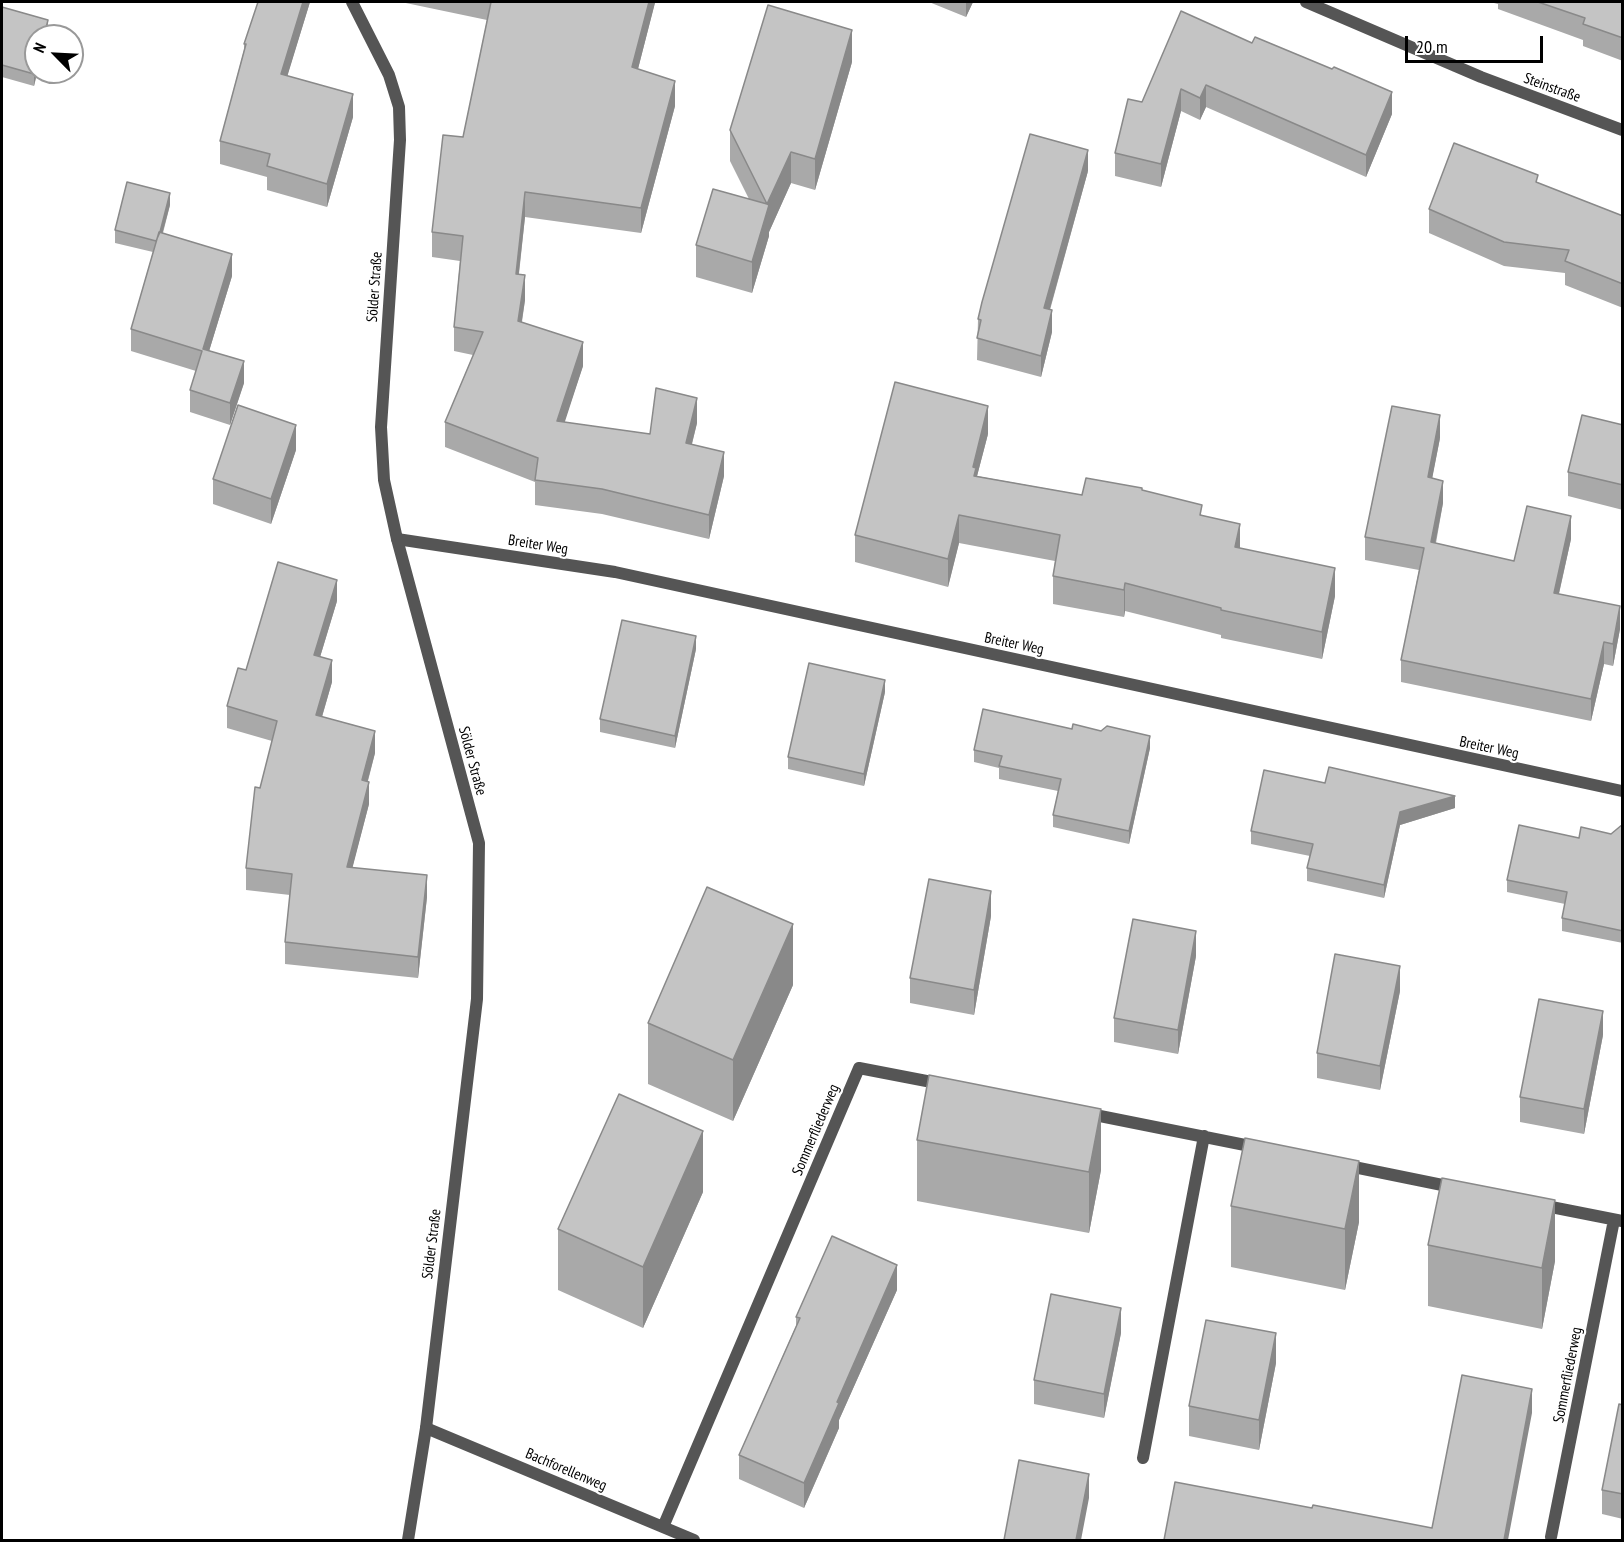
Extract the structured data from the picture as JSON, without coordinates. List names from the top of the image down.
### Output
{
  "streets": {
    "street": [
      "Steinstraße",
      "Sölder Straße",
      "Breiter Weg",
      "Sommerfliederweg",
      "Bachforellenweg"
    ]
  },
  "crossings": [
    ["Sölder Straße", "Breiter Weg"],
    ["Sölder Straße", "Bachforellenweg"],
    ["Sommerfliederweg", "Bachforellenweg"]
  ],
  "scale_bar": "20 m",
  "north": "top left"
}
